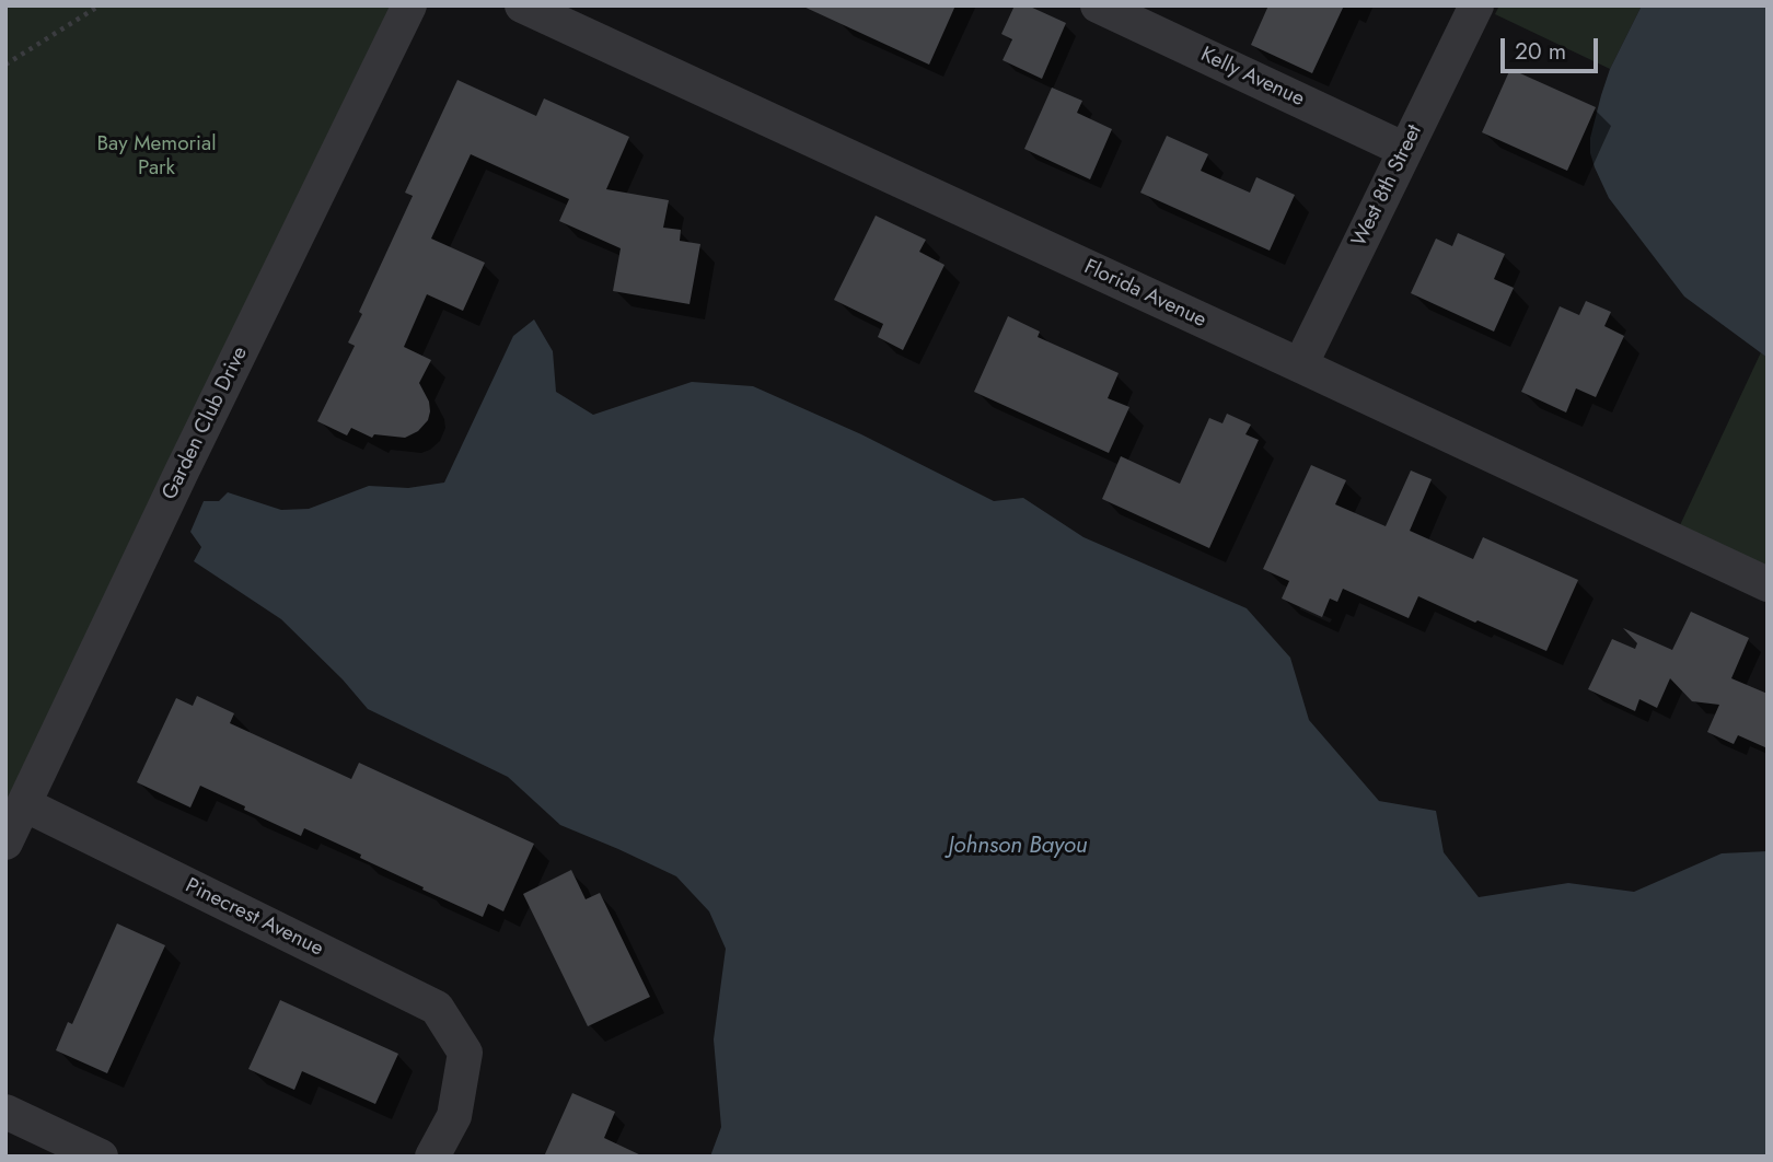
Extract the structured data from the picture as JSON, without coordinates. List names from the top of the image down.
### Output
{
  "streets": {
    "street": [
      "Kelly Avenue",
      "West 8th Street",
      "Florida Avenue",
      "Garden Club Drive",
      "Pinecrest Avenue"
    ]
  },
  "crossings": [
    ["Kelly Avenue", "West 8th Street"],
    ["West 8th Street", "Florida Avenue"],
    ["Garden Club Drive", "Pinecrest Avenue"]
  ],
  "water": ["Johnson Bayou"],
  "parks": ["Bay Memorial Park"],
  "scale_bar": "20 m"
}
